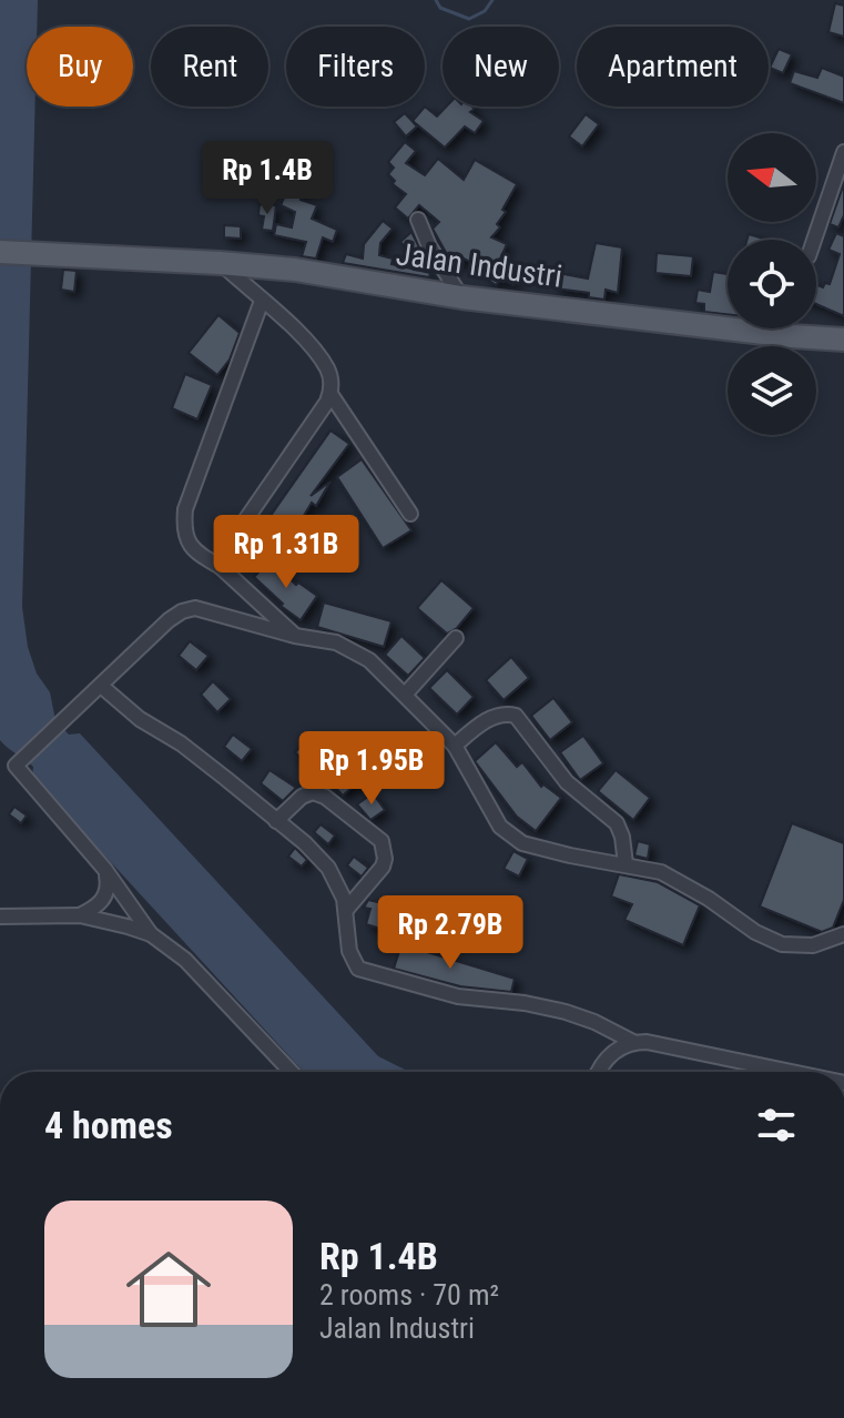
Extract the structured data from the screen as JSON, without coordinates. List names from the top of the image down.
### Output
{
  "streets": {
    "main road": ["Jalan Industri"]
  },
  "north": "left",
  "page": {
    "chip": [
      "Buy",
      "Rent",
      "Filters",
      "New",
      "Apartment"
    ],
    "price": [
      "Rp 1.4B",
      "Rp 1.31B",
      "Rp 1.95B",
      "Rp 2.79B"
    ],
    "heading": "4 homes",
    "list": [
      {
        "name": "Rp 1.4B",
        "note": "2 rooms · 70 m² · Jalan Industri"
      }
    ]
  }
}
